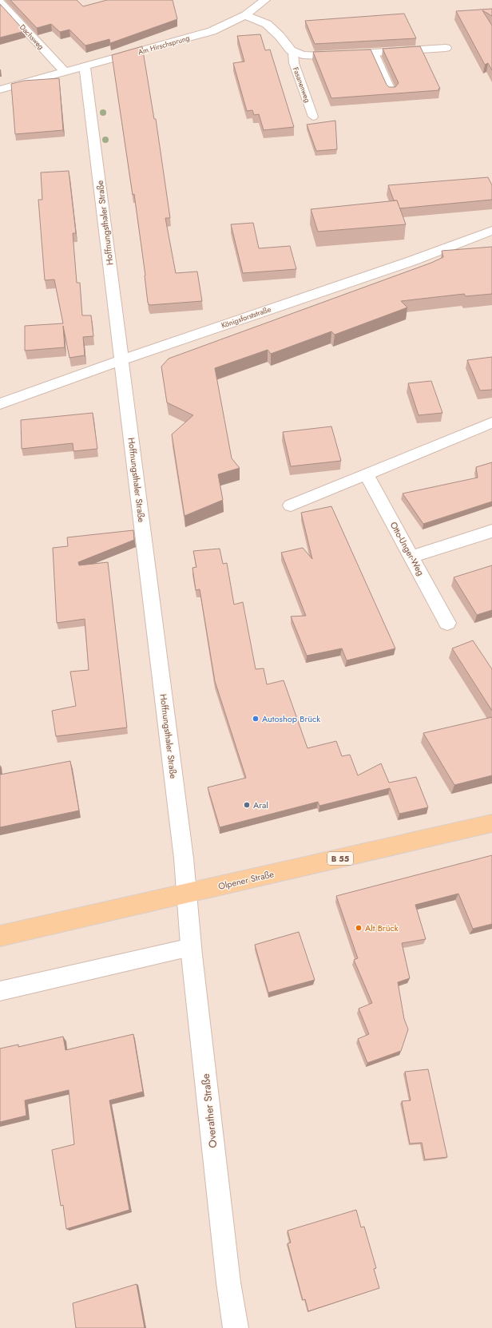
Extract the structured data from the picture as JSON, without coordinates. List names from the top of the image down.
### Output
{
  "streets": {
    "main road": ["B 55", "Olpener Straße"],
    "street": [
      "Dachsweg",
      "Am Hirschsprung",
      "Fasanenweg",
      "Hoffnungsthaler Straße",
      "Königsforststraße",
      "Otto-Unger-Weg",
      "Overather Straße"
    ]
  },
  "crossings": [
    ["Dachsweg", "Am Hirschsprung"],
    ["Am Hirschsprung", "Hoffnungsthaler Straße"],
    ["Hoffnungsthaler Straße", "Königsforststraße"],
    ["Hoffnungsthaler Straße", "Olpener Straße"],
    ["Hoffnungsthaler Straße", "Overather Straße"],
    ["Olpener Straße", "Overather Straße"]
  ],
  "places": ["Autoshop Brück", "Aral", "Alt Brück"]
}
